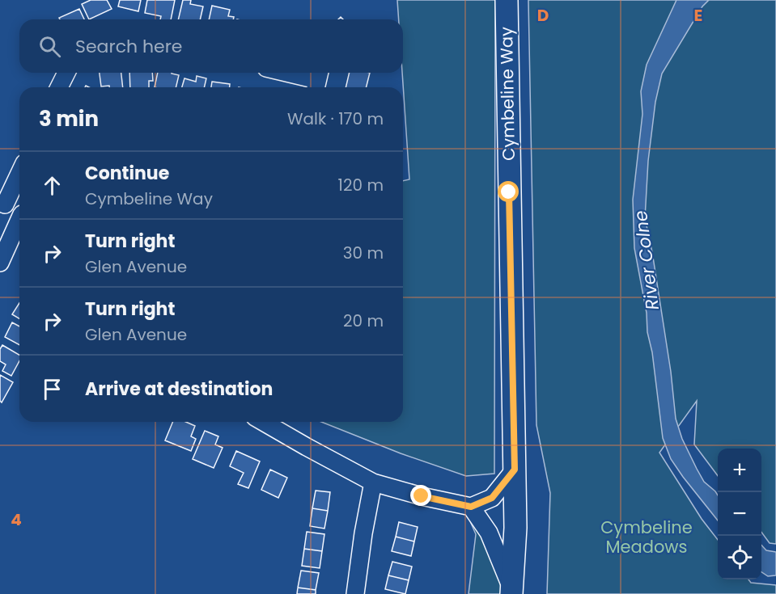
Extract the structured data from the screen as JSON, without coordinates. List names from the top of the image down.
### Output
{
  "streets": {
    "main road": ["Cymbeline Way"]
  },
  "water": ["River Colne"],
  "parks": ["Cymbeline Meadows"],
  "page": {
    "search": "Search here",
    "heading": ["3 min", "Walk · 170 m"],
    "list": [
      ["Continue", "Cymbeline Way", "120 m"],
      ["Turn right", "Glen Avenue", "30 m"],
      ["Turn right", "Glen Avenue", "20 m"],
      "Arrive at destination"
    ],
    "map_buttons": ["+", "−"]
  },
  "grid": {
    "columns": ["D", "E"],
    "rows": ["4"]
  }
}
